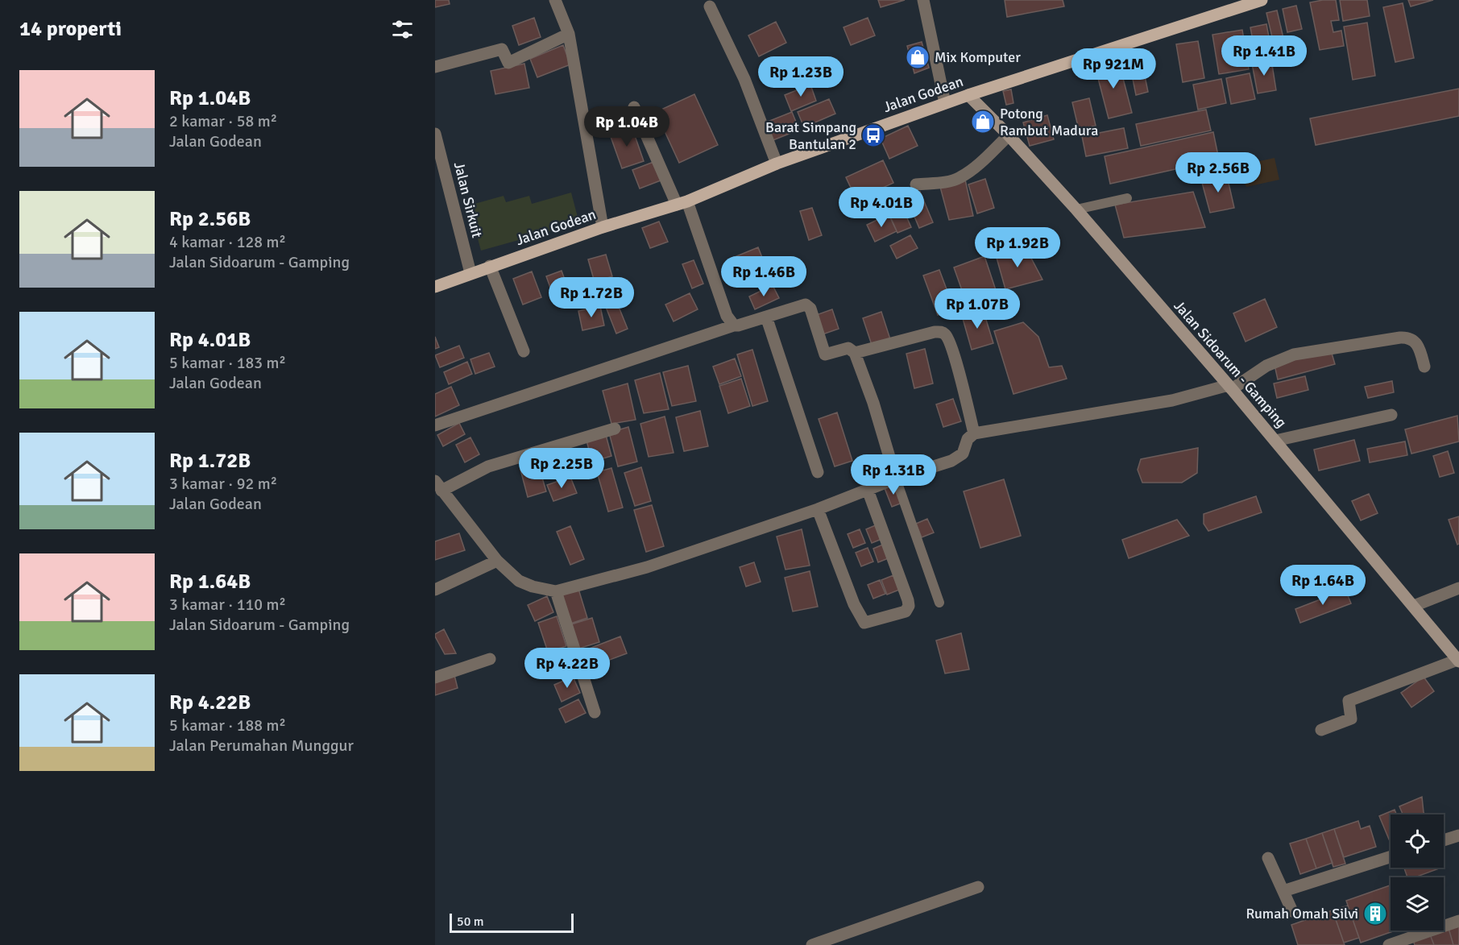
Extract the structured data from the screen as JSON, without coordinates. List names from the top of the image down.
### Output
{
  "streets": {
    "main road": ["Jalan Godean", "Jalan Sidoarum - Gamping"],
    "street": ["Jalan Sirkuit"]
  },
  "crossings": [
    ["Jalan Godean", "Jalan Sirkuit"],
    ["Jalan Godean", "Jalan Sidoarum - Gamping"]
  ],
  "places": {
    "shop": ["Mix Komputer", "Potong Rambut Madura"],
    "bus stop": ["Barat Simpang Bantulan 2"],
    "building": ["Rumah Omah Silvi"]
  },
  "scale_bar": "50 m",
  "page": {
    "heading": "14 properti",
    "price": [
      "Rp 1.41B",
      "Rp 921M",
      "Rp 1.23B",
      "Rp 1.04B",
      "Rp 2.56B",
      "Rp 4.01B",
      "Rp 1.92B",
      "Rp 1.46B",
      "Rp 1.72B",
      "Rp 1.07B",
      "Rp 2.25B",
      "Rp 1.31B",
      "Rp 1.64B",
      "Rp 4.22B"
    ],
    "list": [
      {
        "name": "Rp 1.04B",
        "note": "2 kamar · 58 m² · Jalan Godean"
      },
      {
        "name": "Rp 2.56B",
        "note": "4 kamar · 128 m² · Jalan Sidoarum - Gamping"
      },
      {
        "name": "Rp 4.01B",
        "note": "5 kamar · 183 m² · Jalan Godean"
      },
      {
        "name": "Rp 1.72B",
        "note": "3 kamar · 92 m² · Jalan Godean"
      },
      {
        "name": "Rp 1.64B",
        "note": "3 kamar · 110 m² · Jalan Sidoarum - Gamping"
      },
      {
        "name": "Rp 4.22B",
        "note": "5 kamar · 188 m² · Jalan Perumahan Munggur"
      }
    ],
    "scale": "50 m"
  }
}
